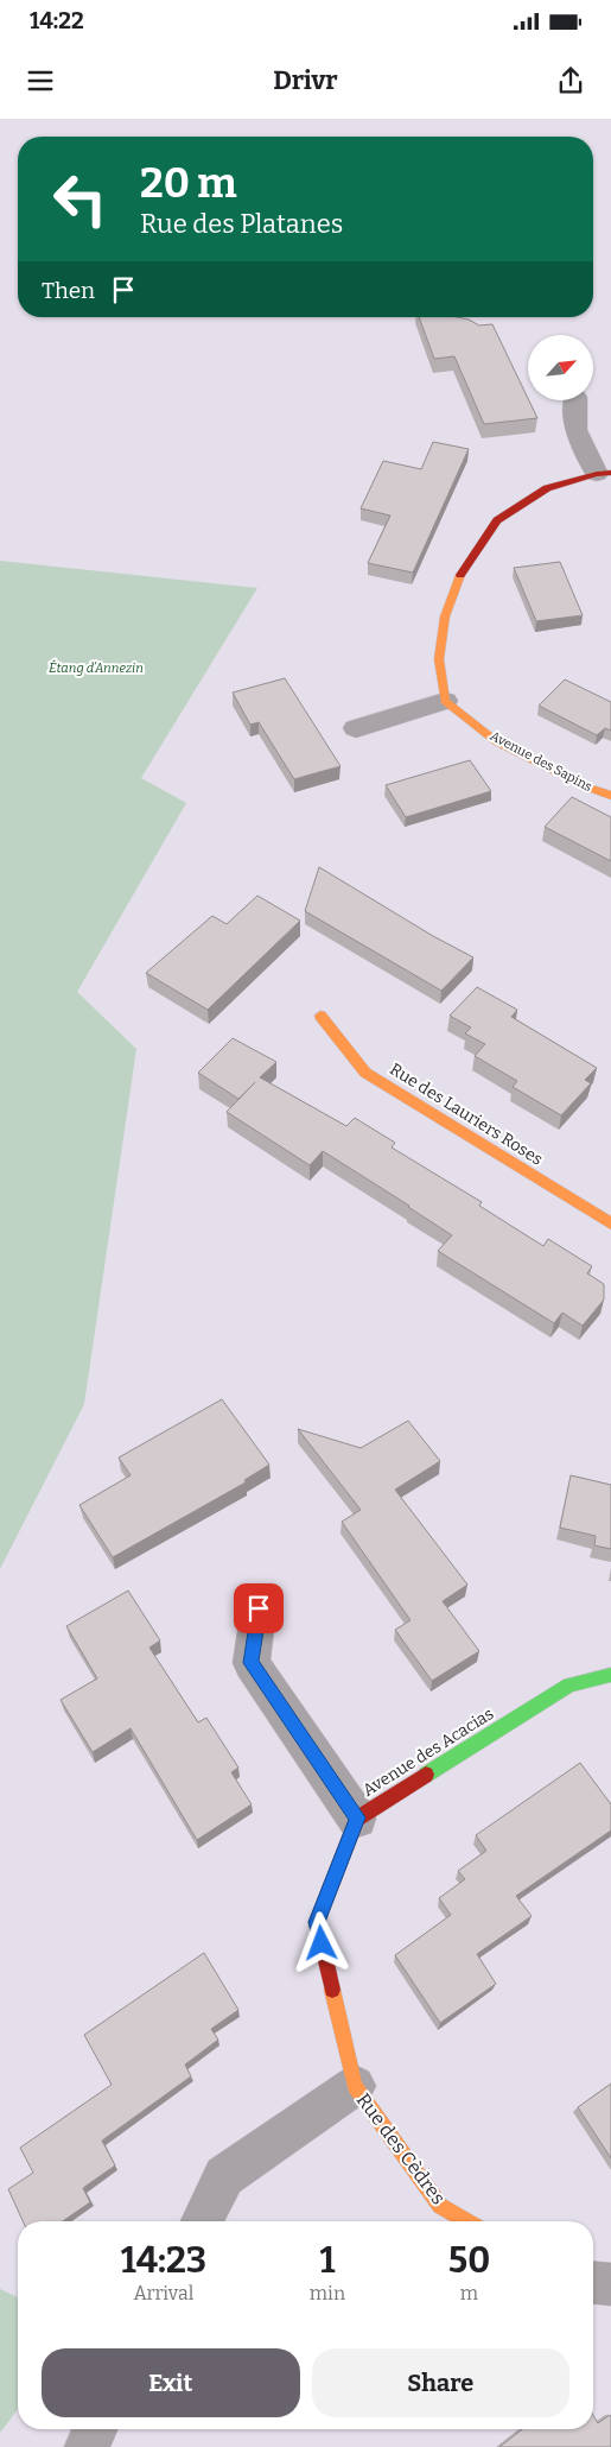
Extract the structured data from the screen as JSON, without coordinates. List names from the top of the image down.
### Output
{
  "streets": {
    "street": [
      "Avenue des Sapins",
      "Rue des Lauriers Roses",
      "Avenue des Acacias",
      "Rue des Cèdres"
    ]
  },
  "crossings": [
    ["Avenue des Acacias", "Rue des Cèdres"]
  ],
  "parks": ["Étang d’Annezin"],
  "north": "top right",
  "page": {
    "status": "14:22",
    "header": "Drivr",
    "turn": ["20 m", "Rue des Platanes"],
    "then": "Then",
    "eta": [
      "14:23",
      "Arrival",
      "1",
      "min",
      "50",
      "m"
    ],
    "buttons": ["Exit", "Share"]
  }
}
